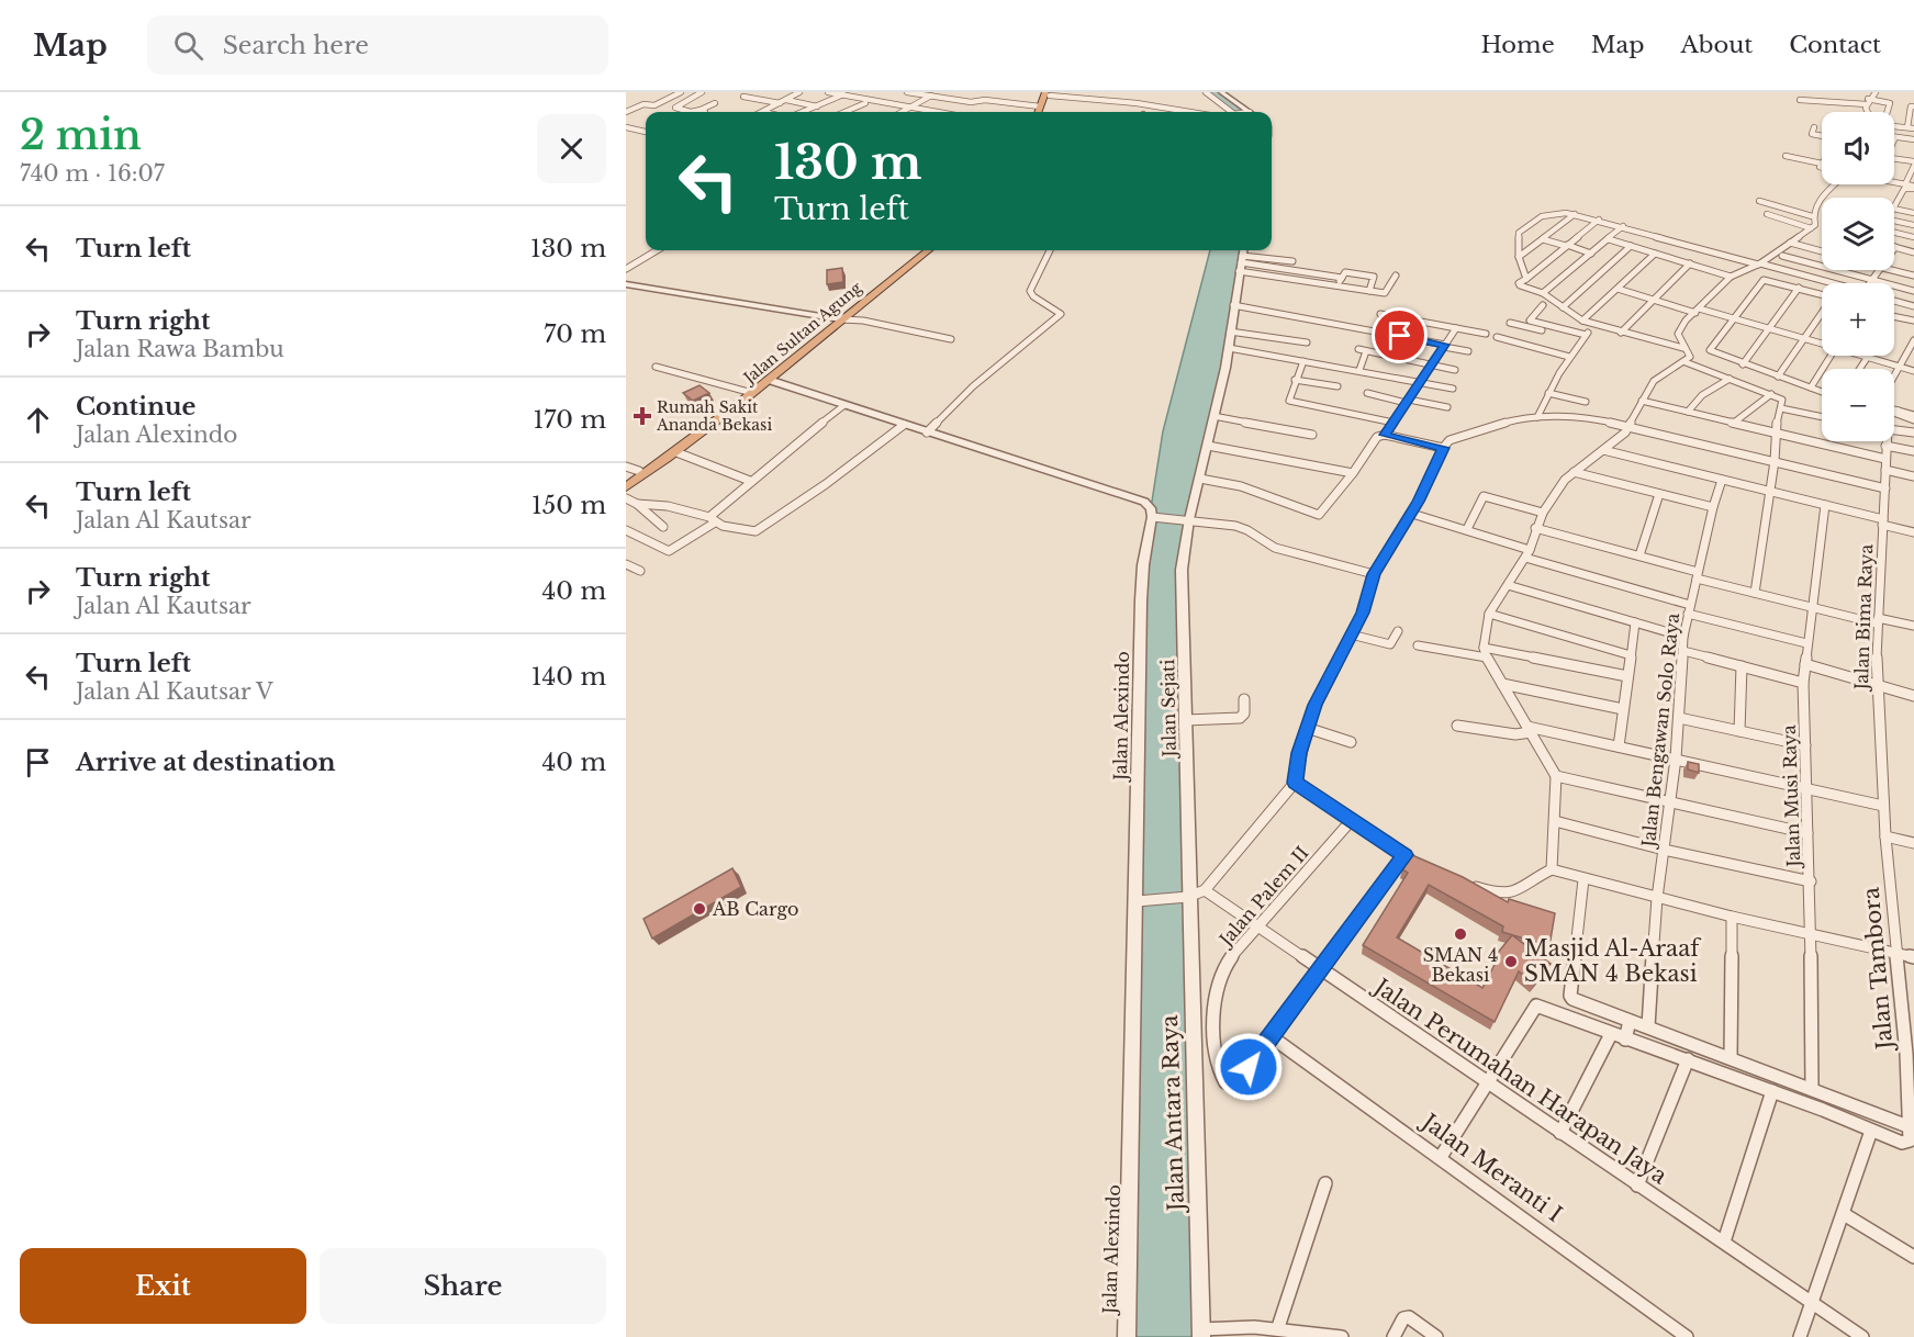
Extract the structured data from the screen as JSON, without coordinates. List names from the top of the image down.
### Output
{
  "streets": {
    "highway": ["Jalan Sultan Agung"],
    "street": [
      "Jalan Bima Raya",
      "Jalan Sejati",
      "Jalan Alexindo",
      "Jalan Bengawan Solo Raya",
      "Jalan Musi Raya",
      "Jalan Palem II",
      "Jalan Tambora",
      "Jalan Perumahan Harapan Jaya",
      "Jalan Antara Raya",
      "Jalan Meranti I"
    ]
  },
  "crossings": [
    ["Jalan Bima Raya", "Jalan Tambora"],
    ["Jalan Sejati", "Jalan Antara Raya"],
    ["Jalan Palem II", "Jalan Perumahan Harapan Jaya"],
    ["Jalan Palem II", "Jalan Meranti I"]
  ],
  "places": {
    "health": ["Rumah Sakit Ananda Bekasi"],
    "other": ["AB Cargo", "SMAN 4 Bekasi", "Masjid Al-Araaf SMAN 4 Bekasi"]
  },
  "page": {
    "header": "Map",
    "search": "Search here",
    "nav": [
      "Home",
      "Map",
      "About",
      "Contact"
    ],
    "heading": ["2 min", "740 m · 16:07"],
    "map_buttons": ["+", "−"],
    "turn": ["130 m", "Turn left"],
    "list": [
      {
        "name": "Turn left",
        "value": "130 m"
      },
      {
        "name": "Turn right",
        "note": "Jalan Rawa Bambu",
        "value": "70 m"
      },
      {
        "name": "Continue",
        "note": "Jalan Alexindo",
        "value": "170 m"
      },
      {
        "name": "Turn left",
        "note": "Jalan Al Kautsar",
        "value": "150 m"
      },
      {
        "name": "Turn right",
        "note": "Jalan Al Kautsar",
        "value": "40 m"
      },
      {
        "name": "Turn left",
        "note": "Jalan Al Kautsar V",
        "value": "140 m"
      },
      {
        "name": "Arrive at destination",
        "value": "40 m"
      }
    ],
    "buttons": ["Exit", "Share"]
  }
}
